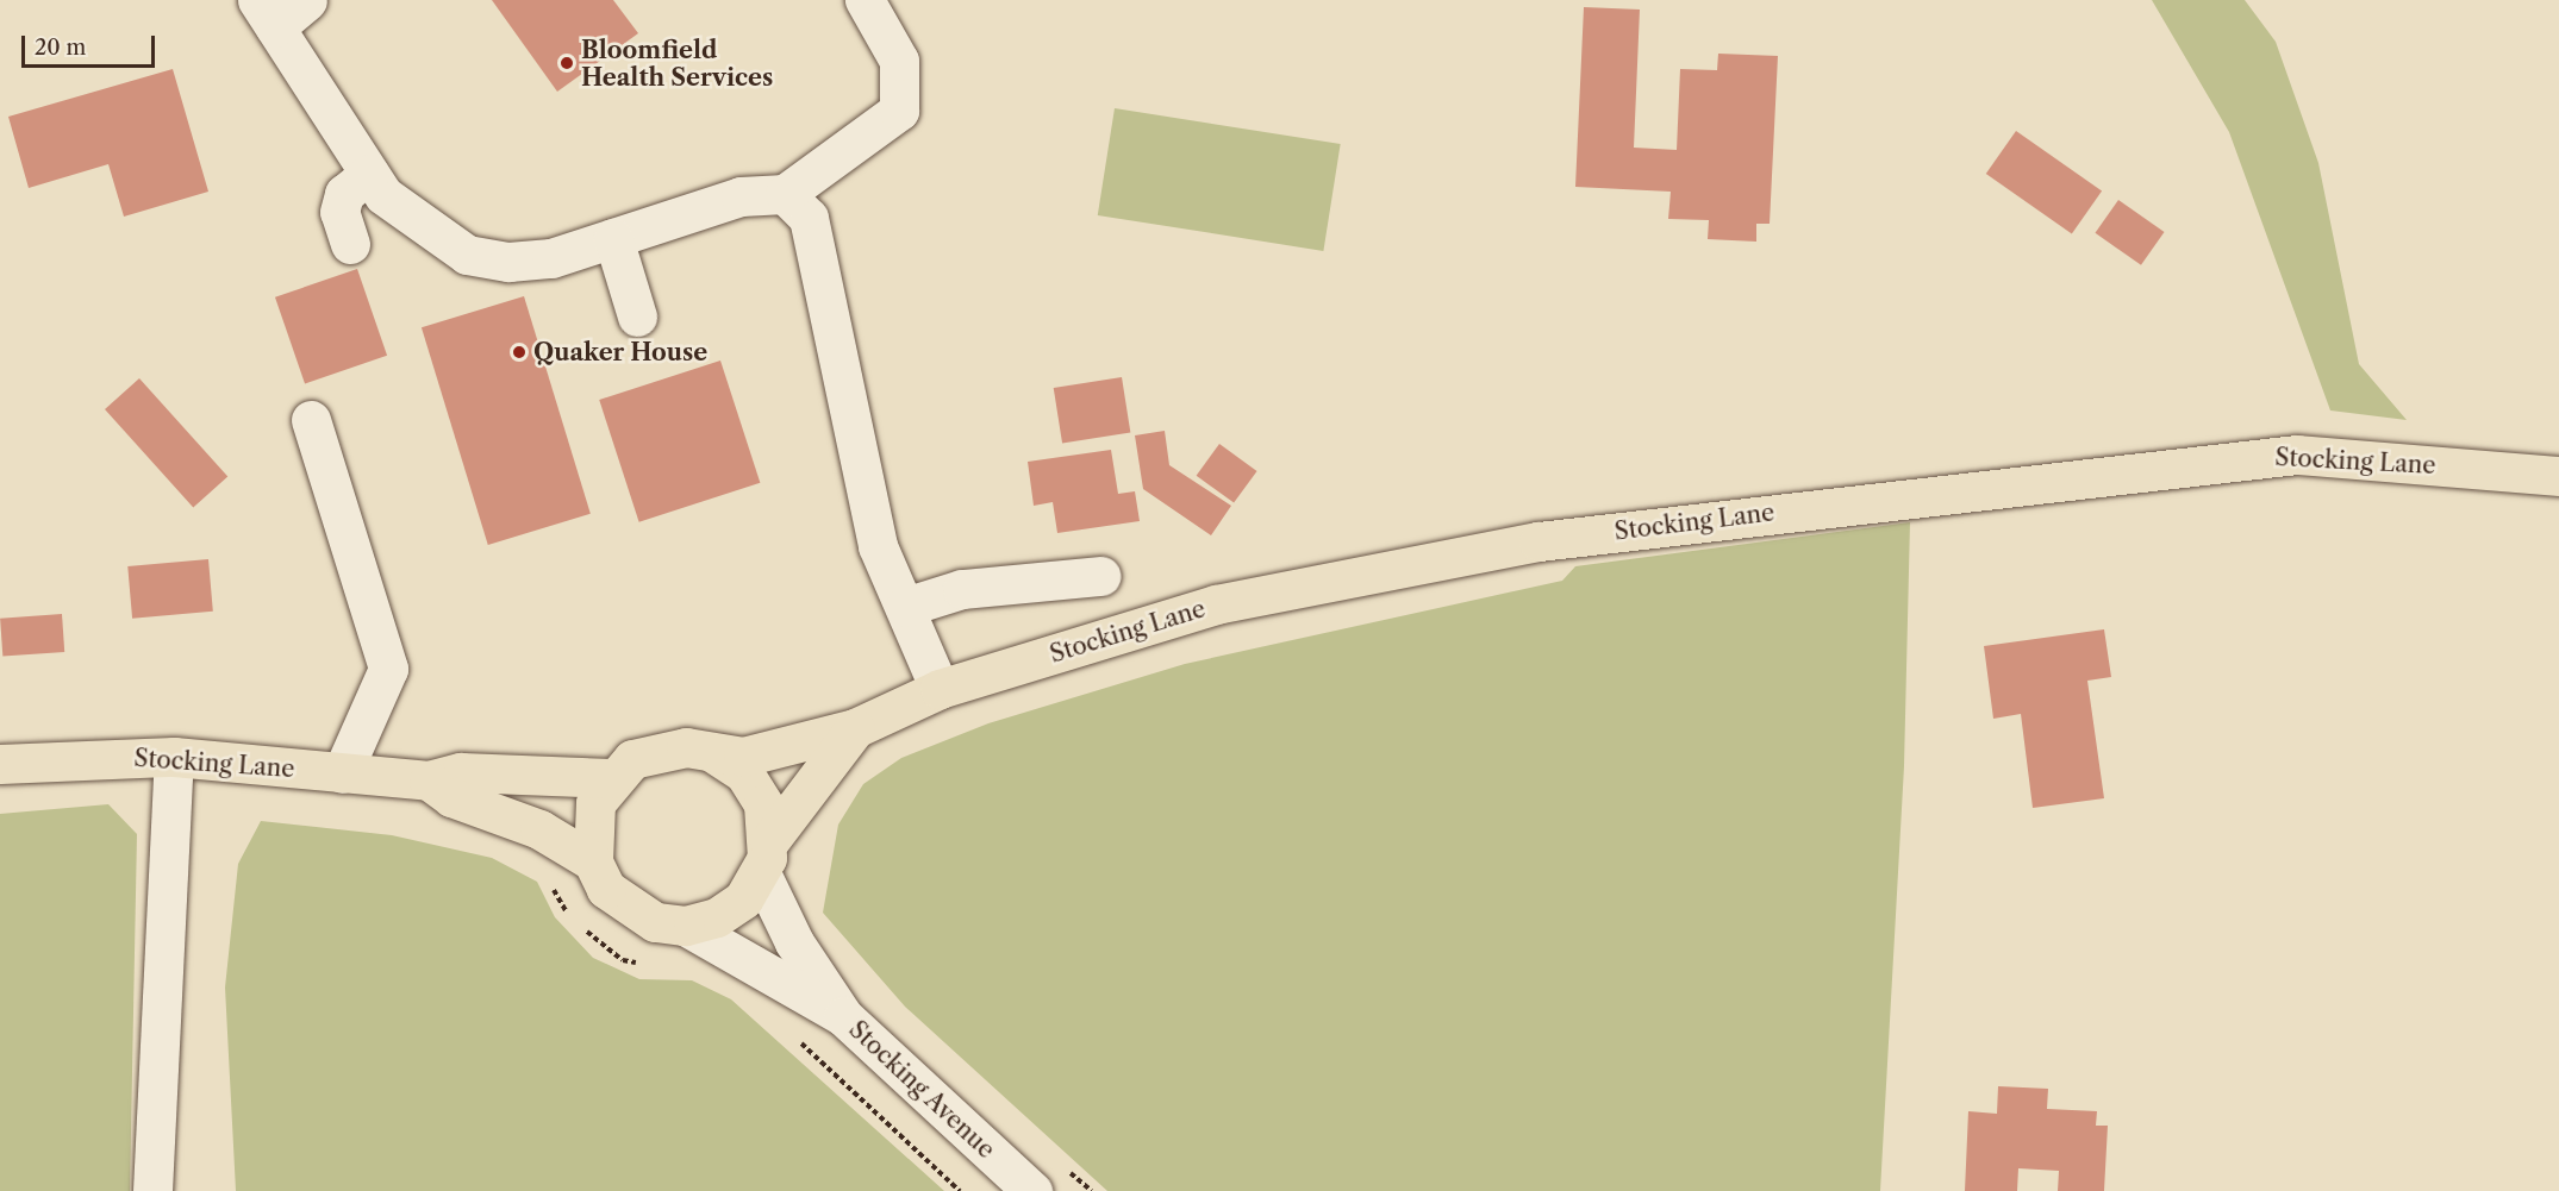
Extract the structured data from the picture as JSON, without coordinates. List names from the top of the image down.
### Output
{
  "streets": {
    "main road": ["Stocking Lane"],
    "street": ["Stocking Avenue"]
  },
  "crossings": [
    ["Stocking Lane", "Stocking Avenue"]
  ],
  "places": ["Bloomfield Health Services", "Quaker House"],
  "scale_bar": "20 m"
}
